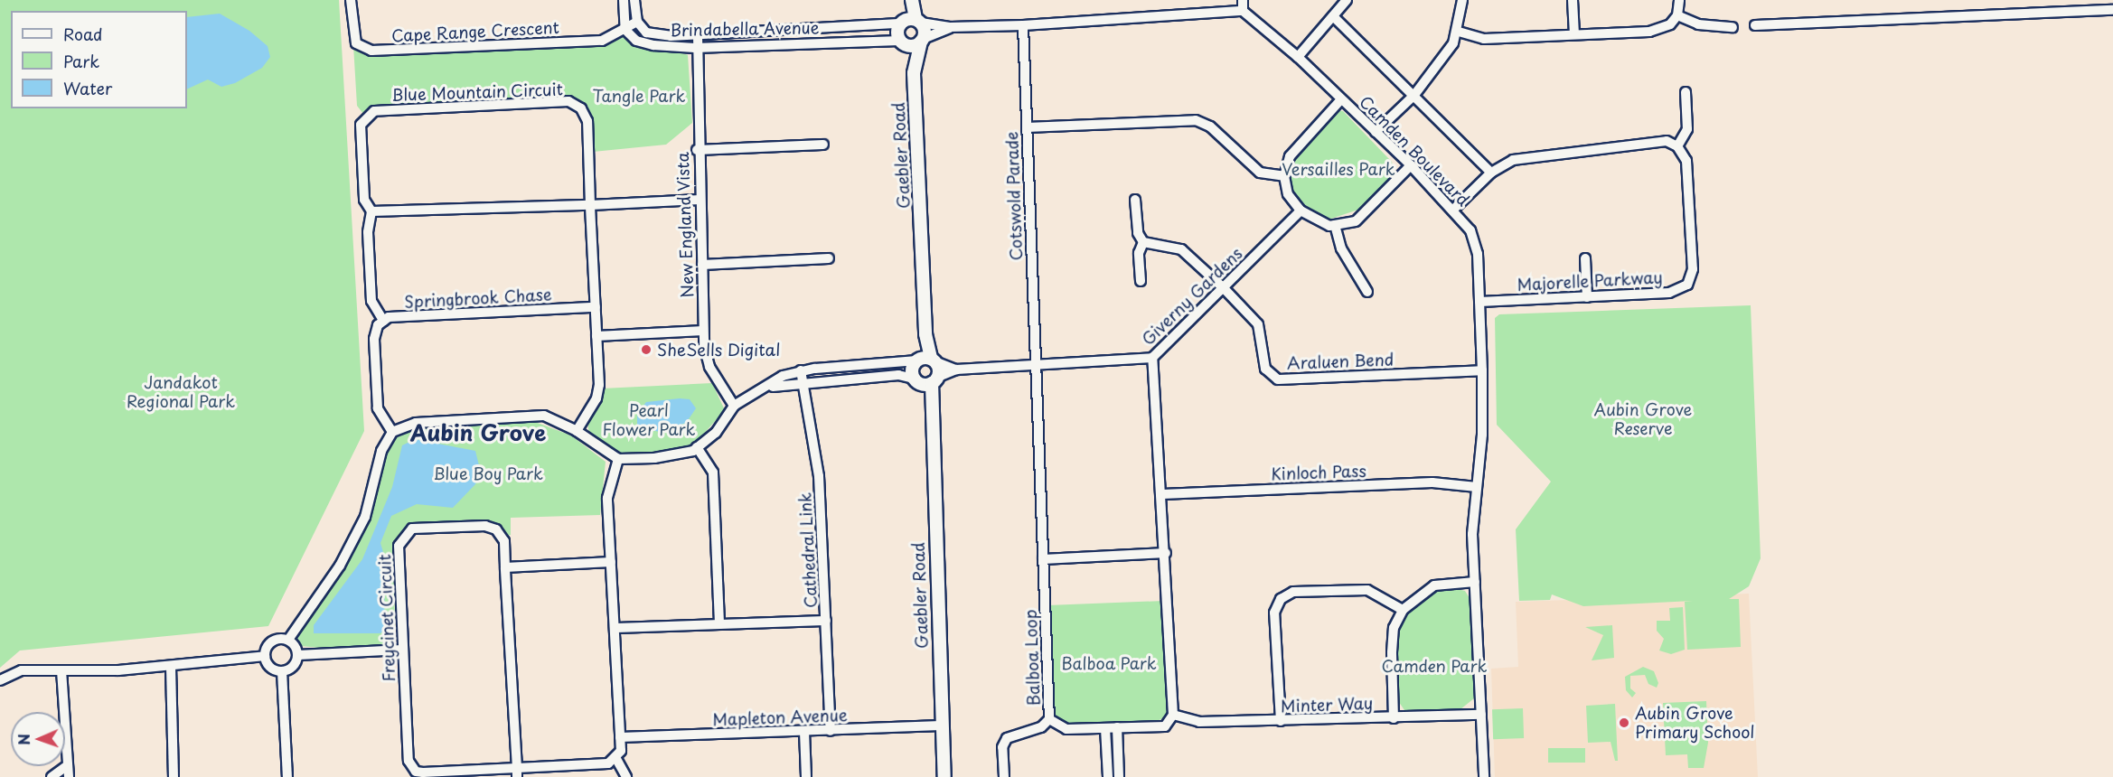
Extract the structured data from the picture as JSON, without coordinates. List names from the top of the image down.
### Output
{
  "streets": {
    "street": [
      "Brindabella Avenue",
      "Cape Range Crescent",
      "Blue Mountain Circuit",
      "Camden Boulevard",
      "Gaebler Road",
      "Cotswold Parade",
      "New England Vista",
      "Majorelle Parkway",
      "Giverny Gardens",
      "Springbrook Chase",
      "Araluen Bend",
      "Kinloch Pass",
      "Cathedral Link",
      "Freycinet Circuit",
      "Balboa Loop",
      "Minter Way",
      "Mapleton Avenue"
    ]
  },
  "crossings": [
    ["Brindabella Avenue", "Cape Range Crescent"],
    ["Brindabella Avenue", "Gaebler Road"],
    ["Brindabella Avenue", "New England Vista"],
    ["Blue Mountain Circuit", "Springbrook Chase"],
    ["Camden Boulevard", "Majorelle Parkway"],
    ["Camden Boulevard", "Giverny Gardens"],
    ["Camden Boulevard", "Araluen Bend"],
    ["Camden Boulevard", "Kinloch Pass"],
    ["Camden Boulevard", "Minter Way"],
    ["Gaebler Road", "Giverny Gardens"],
    ["Gaebler Road", "Mapleton Avenue"],
    ["Cotswold Parade", "Giverny Gardens"],
    ["Cotswold Parade", "Balboa Loop"],
    ["Giverny Gardens", "Araluen Bend"],
    ["Giverny Gardens", "Balboa Loop"],
    ["Cathedral Link", "Mapleton Avenue"],
    ["Balboa Loop", "Minter Way"]
  ],
  "districts": ["Aubin Grove"],
  "parks": [
    "Tangle Park",
    "Versailles Park",
    "Jandakot Regional Park",
    "Aubin Grove Reserve",
    "Pearl Flower Park",
    "Blue Boy Park",
    "Balboa Park",
    "Camden Park"
  ],
  "places": ["SheSells Digital", "Aubin Grove Primary School"],
  "legend": ["Road", "Park", "Water"],
  "north": "left"
}
